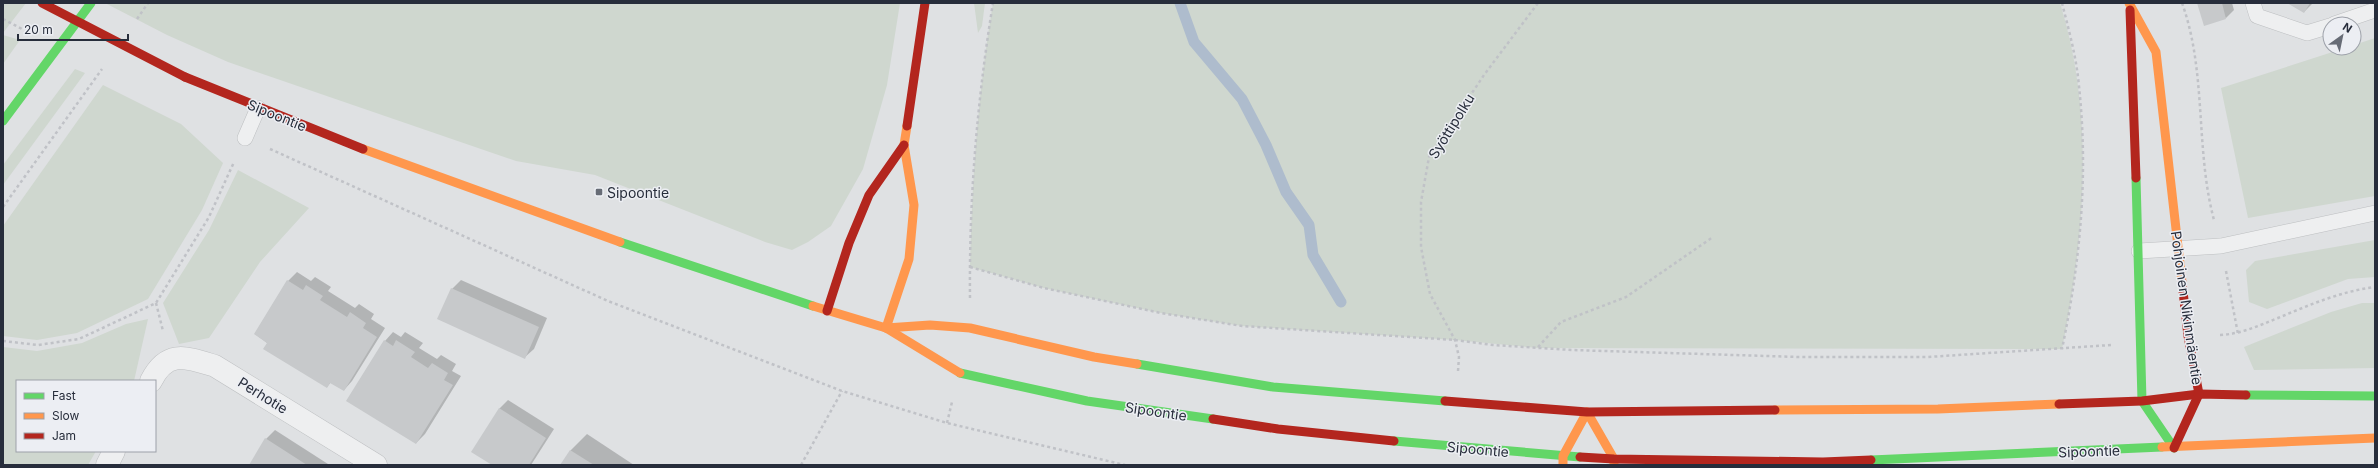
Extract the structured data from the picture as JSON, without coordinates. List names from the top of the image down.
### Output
{
  "streets": {
    "street": ["Sipoontie", "Pohjoinen Nikinmäentie", "Perhotie"],
    "path": ["Syöttipolku"]
  },
  "crossings": [
    ["Sipoontie", "Pohjoinen Nikinmäentie"]
  ],
  "places": {
    "transit": ["Sipoontie"]
  },
  "legend": ["Fast", "Slow", "Jam"],
  "scale_bar": "20 m",
  "north": "top right"
}
